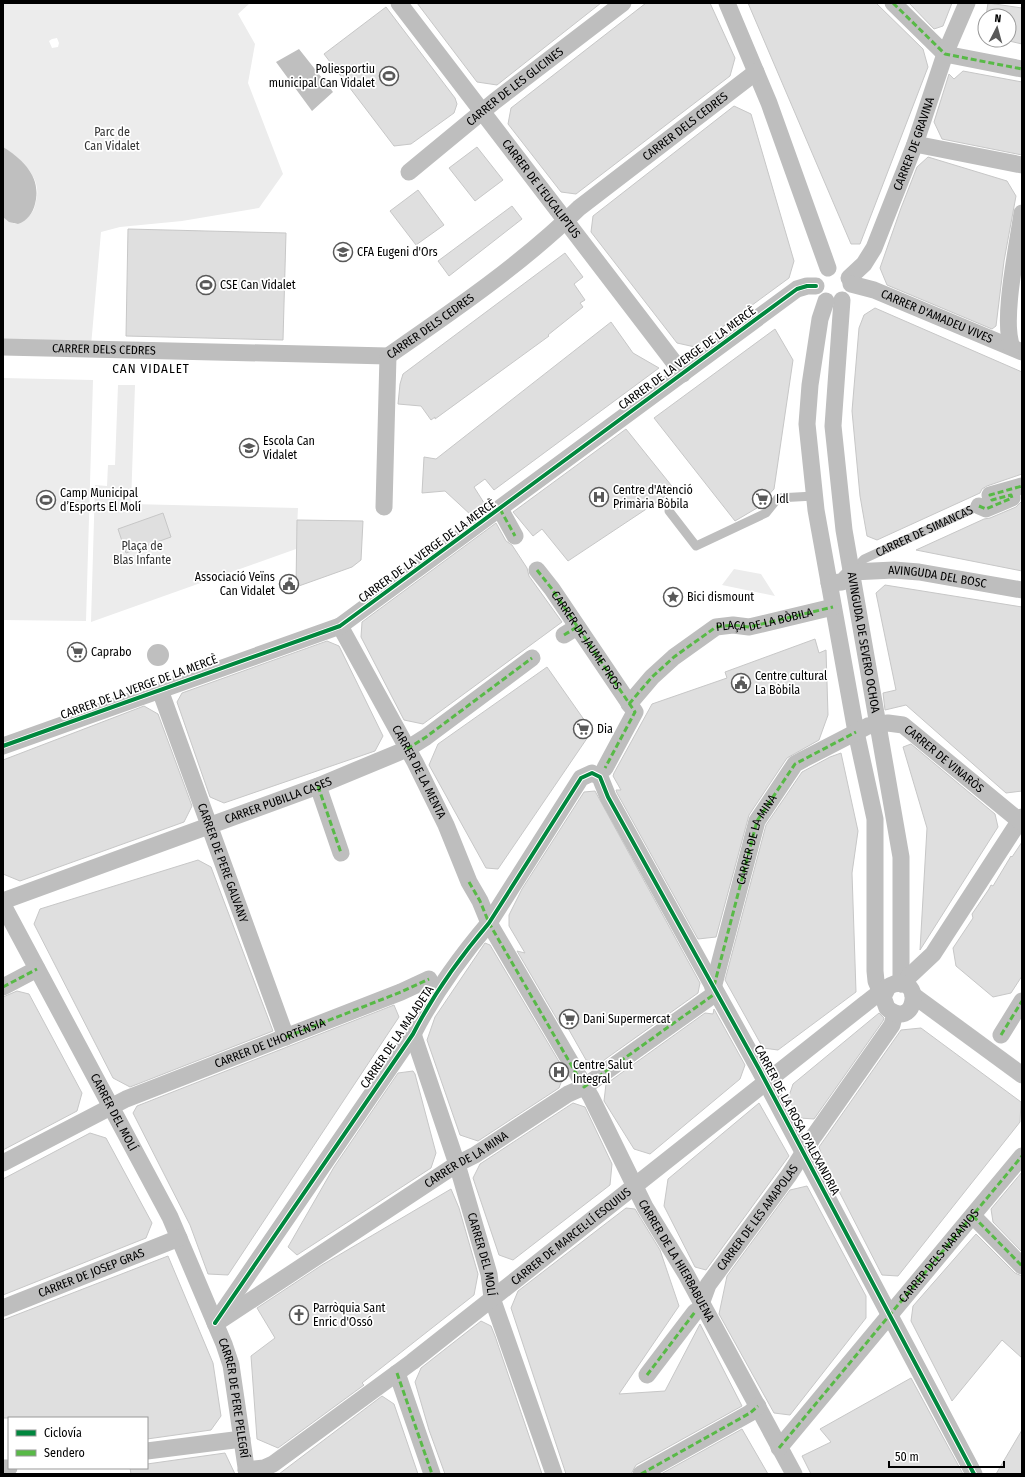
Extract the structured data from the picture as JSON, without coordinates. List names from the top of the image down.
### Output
{
  "streets": {
    "street": [
      "CARRER DE LES GLICINES",
      "CARRER DELS CEDRES",
      "CARRER DE GRAVINA",
      "CARRER DE L'EUCALIPTUS",
      "CARRER D'AMADEU VIVES",
      "CARRER DE LA VERGE DE LA MERCÈ",
      "CARRER DE SIMANCAS",
      "AVINGUDA DEL BOSC",
      "PLAÇA DE LA BÒBILA",
      "CARRER DE JAUME PROS",
      "AVINGUDA DE SEVERO OCHOA",
      "CARRER DE VINARÒS",
      "CARRER DE LA MENTA",
      "CARRER PUBILLA CASES",
      "CARRER DE LA MINA",
      "CARRER DE PERE GALVANY",
      "CARRER DE LA MALADETA",
      "CARRER DE L'HORTÈNSIA",
      "CARRER DEL MOLÍ",
      "CARRER DE LA ROSA D'ALEXANDRIA",
      "CARRER DE LES AMAPOLAS",
      "CARRER DE MARCEL·LÍ ESQUIUS",
      "CARRER DELS NARANJOS",
      "CARRER DE LA HIERBABUENA",
      "CARRER DE JOSEP GRAS",
      "CARRER DE PERE PELEGRÍ"
    ]
  },
  "crossings": [
    ["CARRER DE LES GLICINES", "CARRER DE L'EUCALIPTUS"],
    ["CARRER DELS CEDRES", "CARRER DE L'EUCALIPTUS"],
    ["CARRER DE GRAVINA", "CARRER D'AMADEU VIVES"],
    ["CARRER DE GRAVINA", "CARRER DE LA VERGE DE LA MERCÈ"],
    ["CARRER DE GRAVINA", "AVINGUDA DE SEVERO OCHOA"],
    ["CARRER DE L'EUCALIPTUS", "CARRER DE LA VERGE DE LA MERCÈ"],
    ["CARRER D'AMADEU VIVES", "CARRER DE LA VERGE DE LA MERCÈ"],
    ["CARRER D'AMADEU VIVES", "AVINGUDA DE SEVERO OCHOA"],
    ["CARRER DE LA VERGE DE LA MERCÈ", "AVINGUDA DE SEVERO OCHOA"],
    ["CARRER DE LA VERGE DE LA MERCÈ", "CARRER DE LA MENTA"],
    ["CARRER DE LA VERGE DE LA MERCÈ", "CARRER DE PERE GALVANY"],
    ["CARRER DE SIMANCAS", "AVINGUDA DEL BOSC"],
    ["CARRER DE SIMANCAS", "AVINGUDA DE SEVERO OCHOA"],
    ["AVINGUDA DEL BOSC", "AVINGUDA DE SEVERO OCHOA"],
    ["PLAÇA DE LA BÒBILA", "CARRER DE JAUME PROS"],
    ["PLAÇA DE LA BÒBILA", "AVINGUDA DE SEVERO OCHOA"],
    ["AVINGUDA DE SEVERO OCHOA", "CARRER DE VINARÒS"],
    ["AVINGUDA DE SEVERO OCHOA", "CARRER DE LA MINA"],
    ["AVINGUDA DE SEVERO OCHOA", "CARRER DE MARCEL·LÍ ESQUIUS"],
    ["CARRER DE VINARÒS", "CARRER DE LA MINA"],
    ["CARRER DE VINARÒS", "CARRER DE MARCEL·LÍ ESQUIUS"],
    ["CARRER DE LA MENTA", "CARRER PUBILLA CASES"],
    ["CARRER DE LA MENTA", "CARRER DE LA MALADETA"],
    ["CARRER DE LA MENTA", "CARRER DE LA HIERBABUENA"],
    ["CARRER PUBILLA CASES", "CARRER DE PERE GALVANY"],
    ["CARRER DE LA MINA", "CARRER DE LA MALADETA"],
    ["CARRER DE LA MINA", "CARRER DEL MOLÍ"],
    ["CARRER DE LA MINA", "CARRER DE LA ROSA D'ALEXANDRIA"],
    ["CARRER DE LA MINA", "CARRER DE LA HIERBABUENA"],
    ["CARRER DE LA MINA", "CARRER DE PERE PELEGRÍ"],
    ["CARRER DE PERE GALVANY", "CARRER DE L'HORTÈNSIA"],
    ["CARRER DE LA MALADETA", "CARRER DEL MOLÍ"],
    ["CARRER DE LA MALADETA", "CARRER DE LA ROSA D'ALEXANDRIA"],
    ["CARRER DE LA MALADETA", "CARRER DE LA HIERBABUENA"],
    ["CARRER DE LA MALADETA", "CARRER DE PERE PELEGRÍ"],
    ["CARRER DE L'HORTÈNSIA", "CARRER DEL MOLÍ"],
    ["CARRER DEL MOLÍ", "CARRER DE MARCEL·LÍ ESQUIUS"],
    ["CARRER DEL MOLÍ", "CARRER DE JOSEP GRAS"],
    ["CARRER DEL MOLÍ", "CARRER DE PERE PELEGRÍ"],
    ["CARRER DE LA ROSA D'ALEXANDRIA", "CARRER DE LES AMAPOLAS"],
    ["CARRER DE LA ROSA D'ALEXANDRIA", "CARRER DE MARCEL·LÍ ESQUIUS"],
    ["CARRER DE LA ROSA D'ALEXANDRIA", "CARRER DELS NARANJOS"],
    ["CARRER DE LES AMAPOLAS", "CARRER DE LA HIERBABUENA"],
    ["CARRER DE MARCEL·LÍ ESQUIUS", "CARRER DE LA HIERBABUENA"],
    ["CARRER DE MARCEL·LÍ ESQUIUS", "CARRER DE PERE PELEGRÍ"],
    ["CARRER DELS NARANJOS", "CARRER DE LA HIERBABUENA"]
  ],
  "districts": ["CAN VIDALET"],
  "parks": ["Parc de Can Vidalet", "Plaça de Blas Infante"],
  "places": {
    "sports": ["Poliesportiu municipal Can Vidalet", "CSE Can Vidalet", "Camp Municipal d’Esports El Molí"],
    "school or university": ["CFA Eugeni d'Ors", "Escola Can Vidalet"],
    "hospital": ["Centre d'Atenció Primària Bòbila", "Centre Salut Integral"],
    "supermarket": [
      "Idl",
      "Caprabo",
      "Dia",
      "Dani Supermercat"
    ],
    "public building": ["Associació Veïns Can Vidalet", "Centre cultural La Bòbila"],
    "place": ["Bici dismount"],
    "church": ["Parròquia Sant Enric d'Ossó"]
  },
  "legend": ["Ciclovía", "Sendero"],
  "scale_bar": "50 m",
  "north": "top"
}
